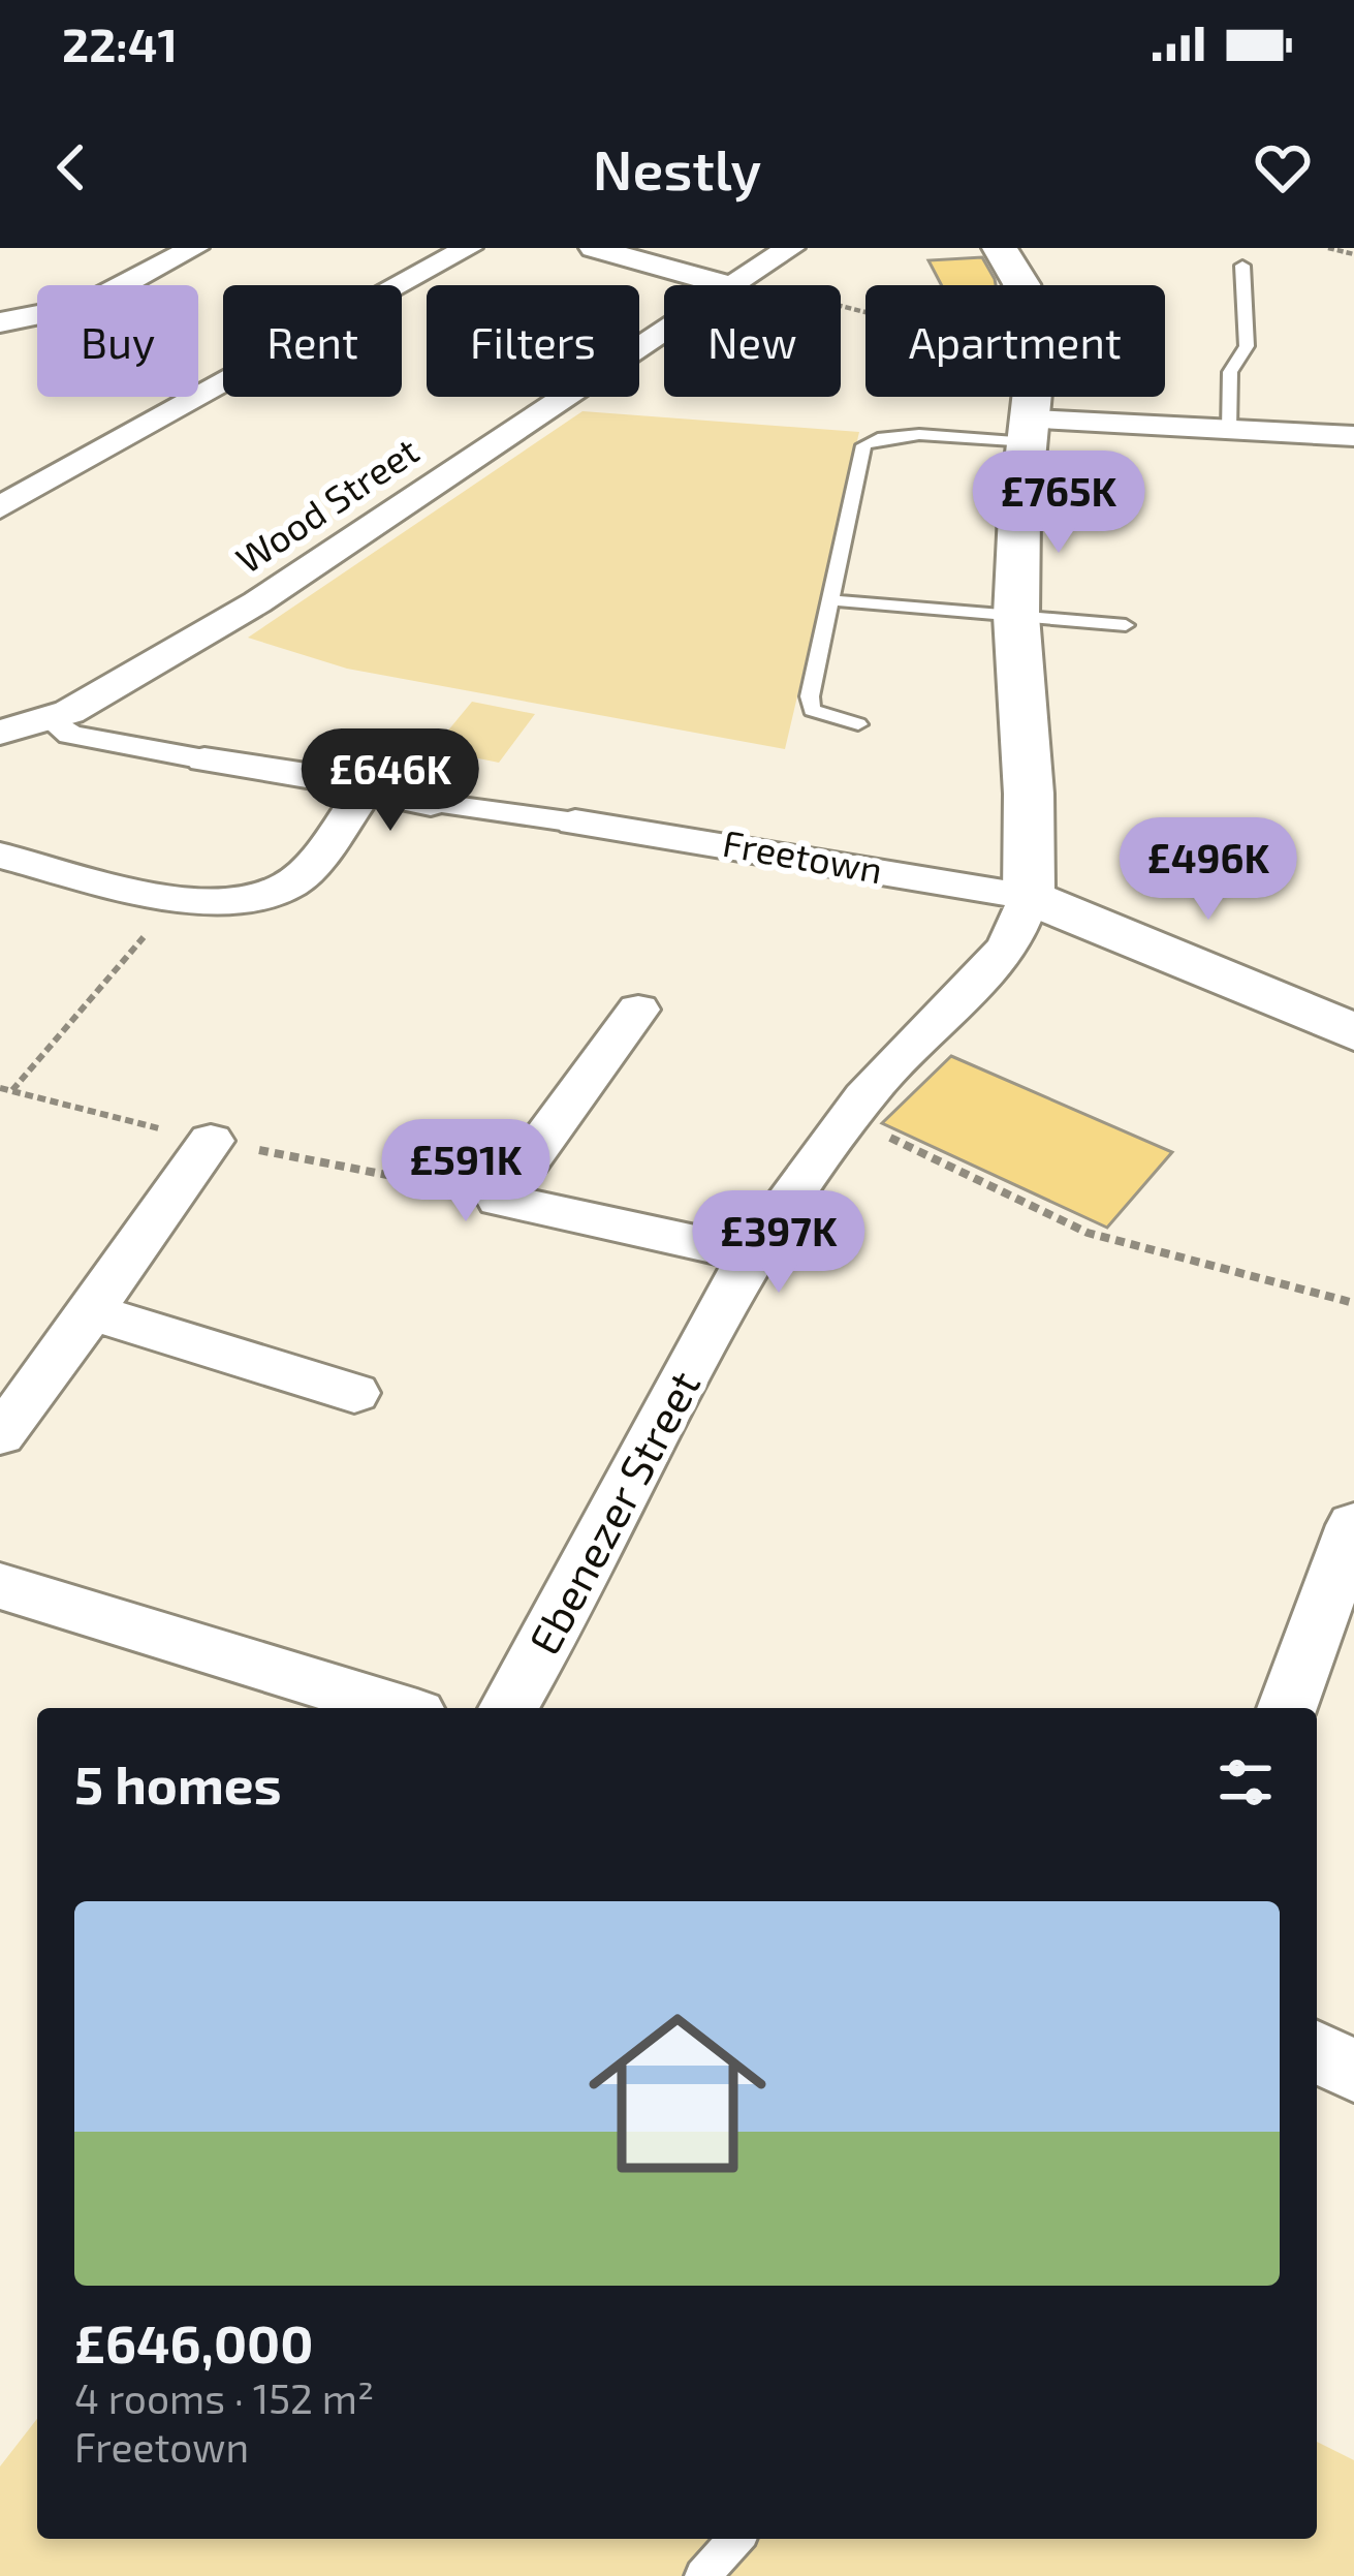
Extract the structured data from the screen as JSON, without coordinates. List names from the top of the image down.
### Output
{
  "streets": {
    "street": ["Wood Street", "Freetown", "Ebenezer Street"]
  },
  "crossings": [
    ["Freetown", "Ebenezer Street"]
  ],
  "page": {
    "status": "22:41",
    "header": "Nestly",
    "chip": [
      "Buy",
      "Rent",
      "Filters",
      "New",
      "Apartment"
    ],
    "price": [
      "£765K",
      "£646K",
      "£496K",
      "£591K",
      "£397K"
    ],
    "heading": "5 homes",
    "list": [
      {
        "name": "£646,000",
        "note": "4 rooms · 152 m² · Freetown"
      }
    ]
  }
}
